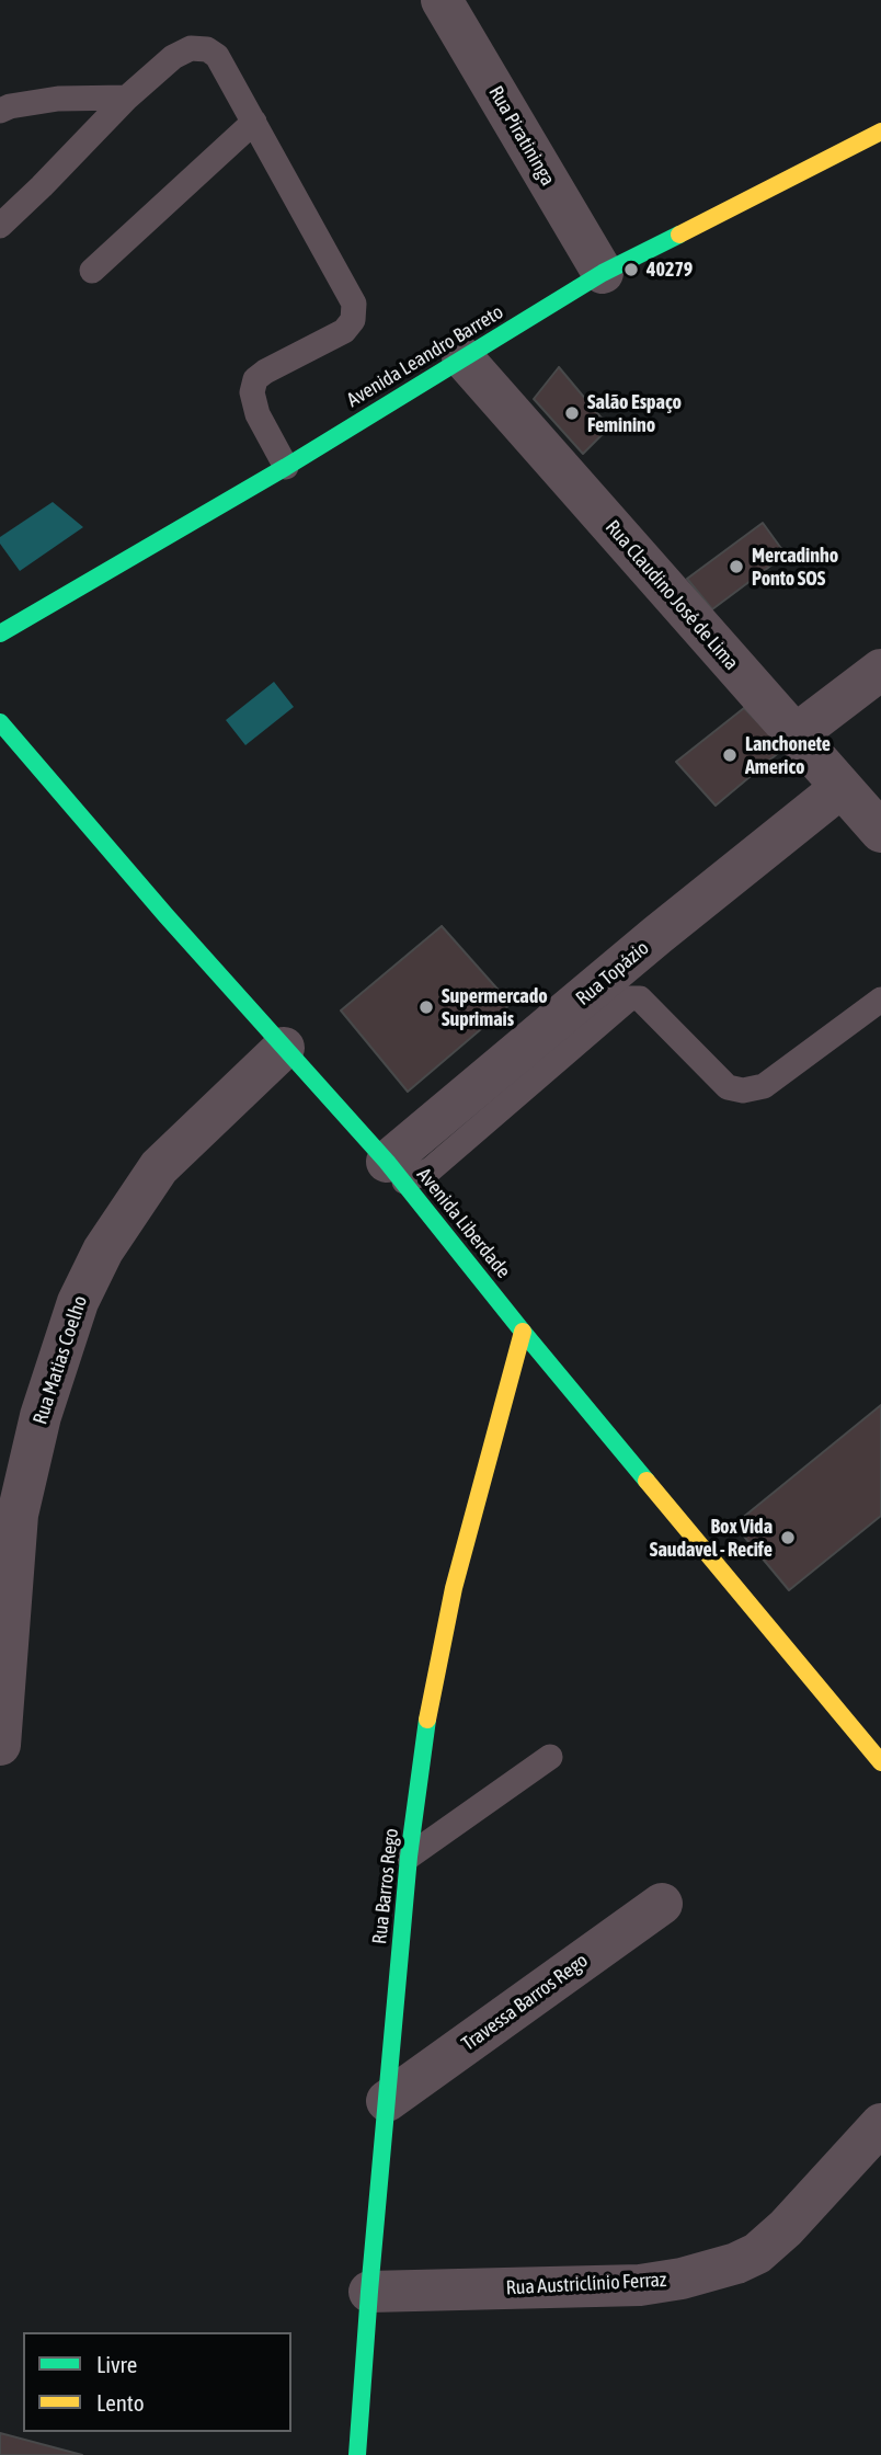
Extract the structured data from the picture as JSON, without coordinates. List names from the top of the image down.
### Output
{
  "streets": {
    "main road": ["Avenida Leandro Barreto", "Avenida Liberdade", "Rua Barros Rego"],
    "street": [
      "Rua Piratininga",
      "Rua Claudino José de Lima",
      "Rua Topázio",
      "Rua Matias Coelho",
      "Travessa Barros Rego",
      "Rua Austriclínio Ferraz"
    ]
  },
  "crossings": [
    ["Rua Piratininga", "Avenida Leandro Barreto"],
    ["Avenida Leandro Barreto", "Rua Claudino José de Lima"],
    ["Rua Claudino José de Lima", "Rua Topázio"],
    ["Rua Topázio", "Avenida Liberdade"],
    ["Avenida Liberdade", "Rua Matias Coelho"],
    ["Avenida Liberdade", "Rua Barros Rego"],
    ["Rua Barros Rego", "Travessa Barros Rego"],
    ["Rua Barros Rego", "Rua Austriclínio Ferraz"]
  ],
  "places": [
    "40279",
    "Salão Espaço Feminino",
    "Mercadinho Ponto SOS",
    "Lanchonete Americo",
    "Supermercado Suprimais",
    "Box Vida Saudavel - Recife"
  ],
  "legend": ["Livre", "Lento"]
}
